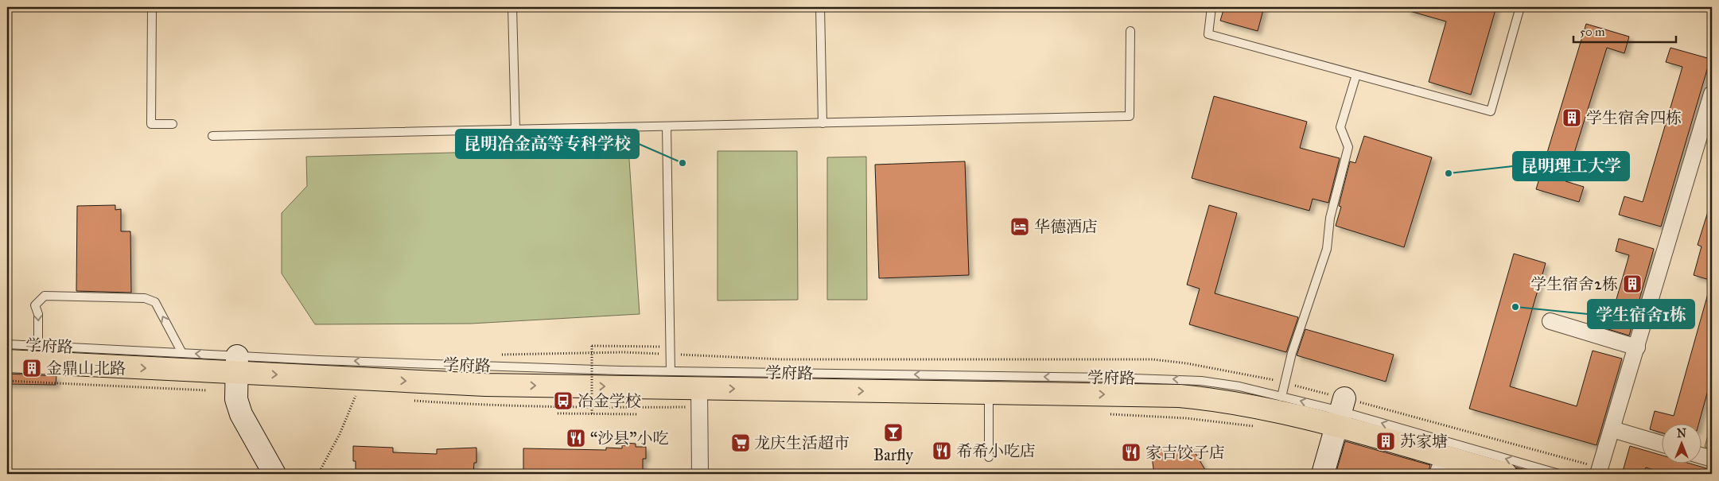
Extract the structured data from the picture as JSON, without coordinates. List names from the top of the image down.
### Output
{
  "streets": {
    "main road": ["学府路"]
  },
  "places": {
    "building": [
      "学生宿舍四栋",
      "学生宿舍2栋",
      "金鼎山北路",
      "苏家塘"
    ],
    "other": ["昆明冶金高等专科学校", "昆明理工大学", "学生宿舍1栋"],
    "hotel": ["华德酒店"],
    "bus stop": ["冶金学校"],
    "bar": ["Barfly"],
    "restaurant": ["“沙县”小吃", "希希小吃店", "家吉饺子店"],
    "supermarket": ["龙庆生活超市"]
  },
  "scale_bar": "50 m",
  "north": "top"
}
